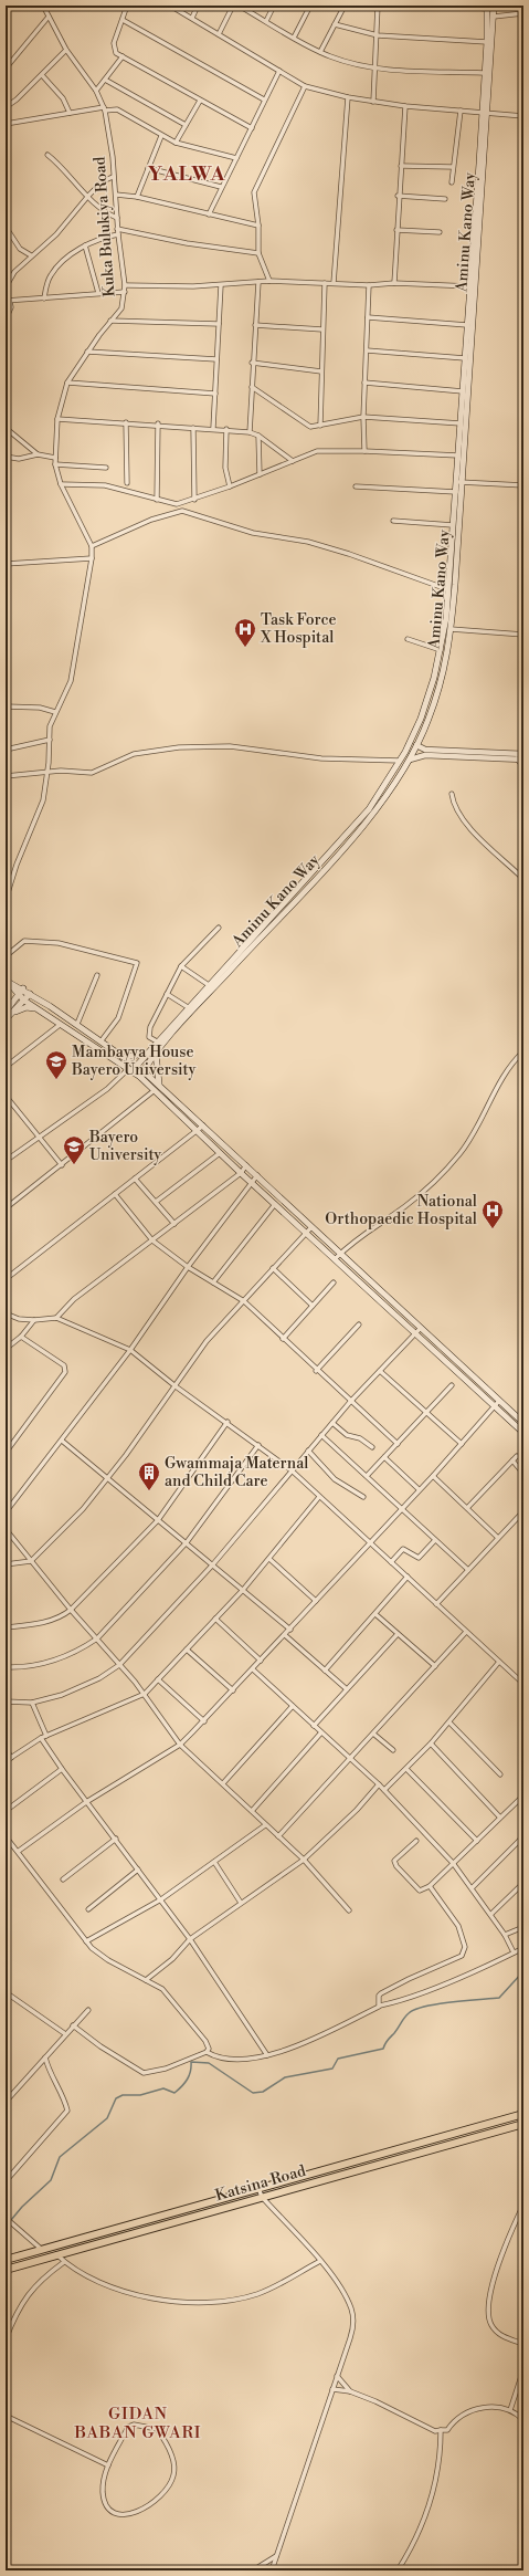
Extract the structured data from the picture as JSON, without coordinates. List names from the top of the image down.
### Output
{
  "streets": {
    "highway": ["Katsina Road"],
    "main road": ["Aminu Kano Way"],
    "street": ["Kuka Bulukiya Road"]
  },
  "districts": ["YALWA", "GIDAN BABAN GWARI"],
  "places": {
    "hospital": ["Task Force X Hospital", "National Orthopaedic Hospital"],
    "school or university": ["Mambayya House Bayero University", "Bayero University"],
    "building": ["Gwammaja Maternal and Child Care"]
  }
}
